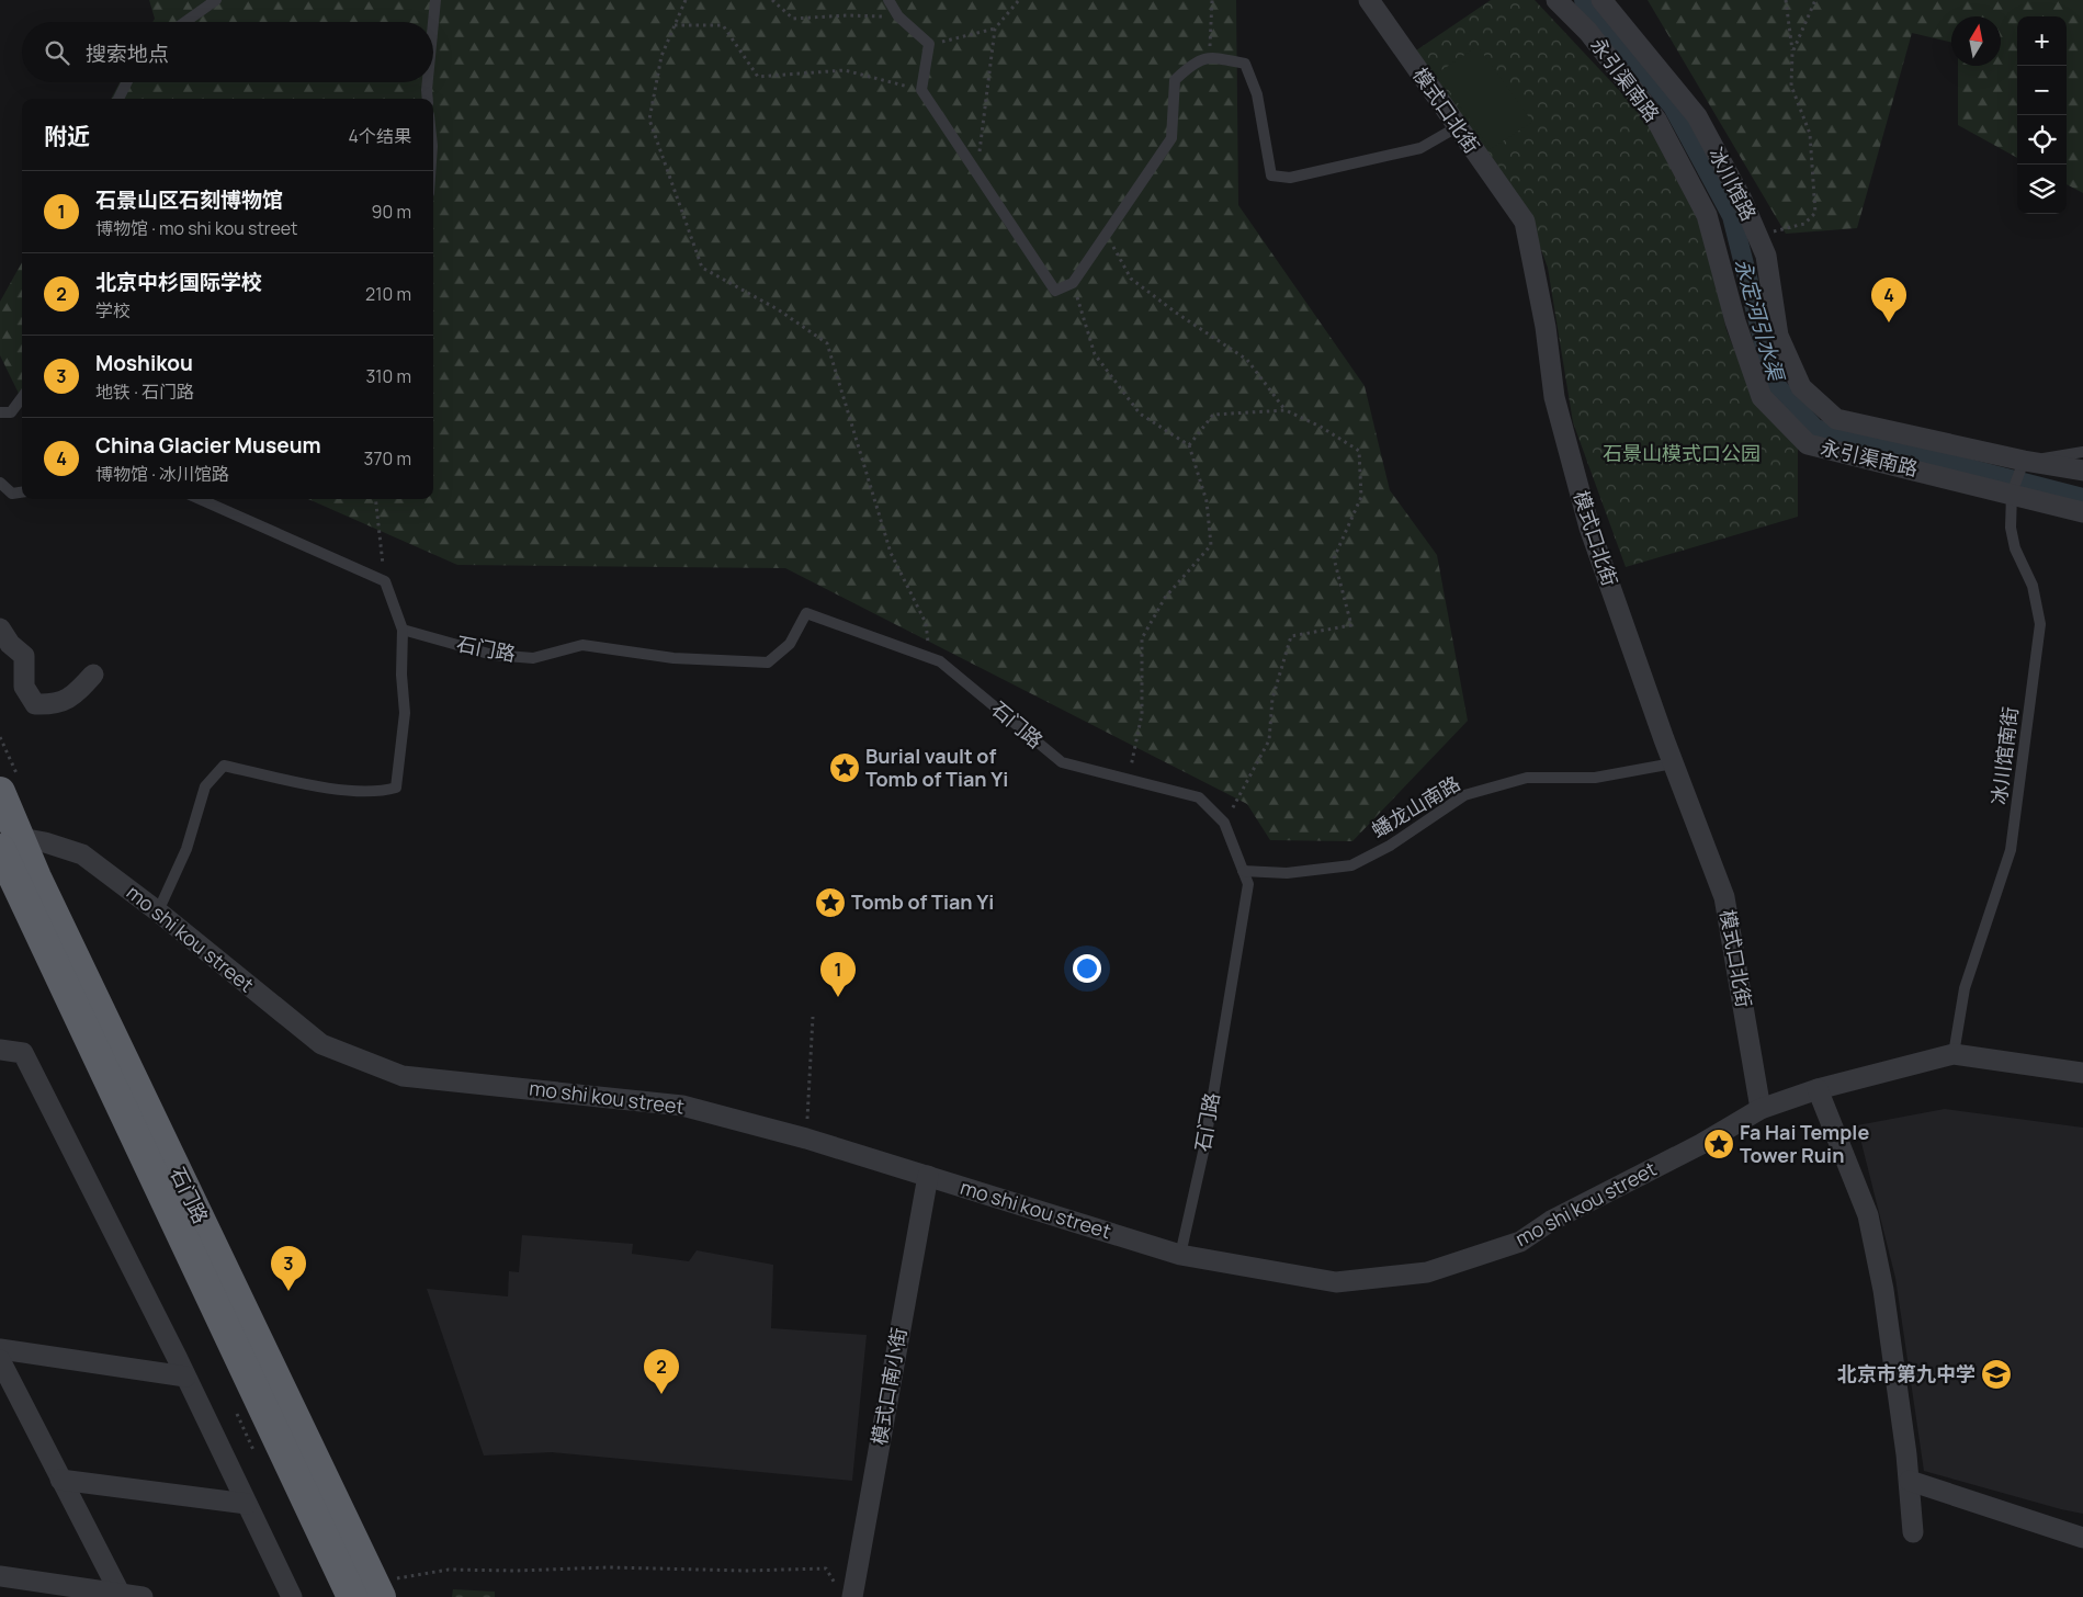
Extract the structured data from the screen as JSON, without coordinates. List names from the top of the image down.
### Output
{
  "streets": {
    "highway": ["石门路"],
    "street": [
      "永引渠南路",
      "模式口北街",
      "冰川馆路",
      "mo shi kou street",
      "模式口南小街"
    ],
    "lane": ["冰川馆南街", "蟠龙山南路"]
  },
  "crossings": [
    ["永引渠南路", "冰川馆南街"],
    ["模式口北街", "蟠龙山南路"],
    ["模式口北街", "mo shi kou street"],
    ["冰川馆路", "冰川馆南街"],
    ["石门路", "蟠龙山南路"],
    ["石门路", "mo shi kou street"],
    ["冰川馆南街", "mo shi kou street"],
    ["mo shi kou street", "模式口南小街"]
  ],
  "water": ["永定河引水渠"],
  "parks": ["石景山模式口公园"],
  "places": {
    "place": ["Burial vault of Tomb of Tian Yi", "Tomb of Tian Yi", "Fa Hai Temple Tower Ruin"],
    "school or university": ["北京市第九中学"]
  },
  "north": "top",
  "page": {
    "map_buttons": ["+", "−"],
    "search": "搜索地点",
    "heading": ["附近", "4个结果"],
    "list": [
      {
        "mark": "1",
        "name": "石景山区石刻博物馆",
        "note": "博物馆 · mo shi kou street",
        "value": "90 m"
      },
      {
        "mark": "2",
        "name": "北京中杉国际学校",
        "note": "学校",
        "value": "210 m"
      },
      {
        "mark": "3",
        "name": "Moshikou",
        "note": "地铁 · 石门路",
        "value": "310 m"
      },
      {
        "mark": "4",
        "name": "China Glacier Museum",
        "note": "博物馆 · 冰川馆路",
        "value": "370 m"
      }
    ],
    "pins": [
      "4",
      "1",
      "3",
      "2"
    ]
  }
}
